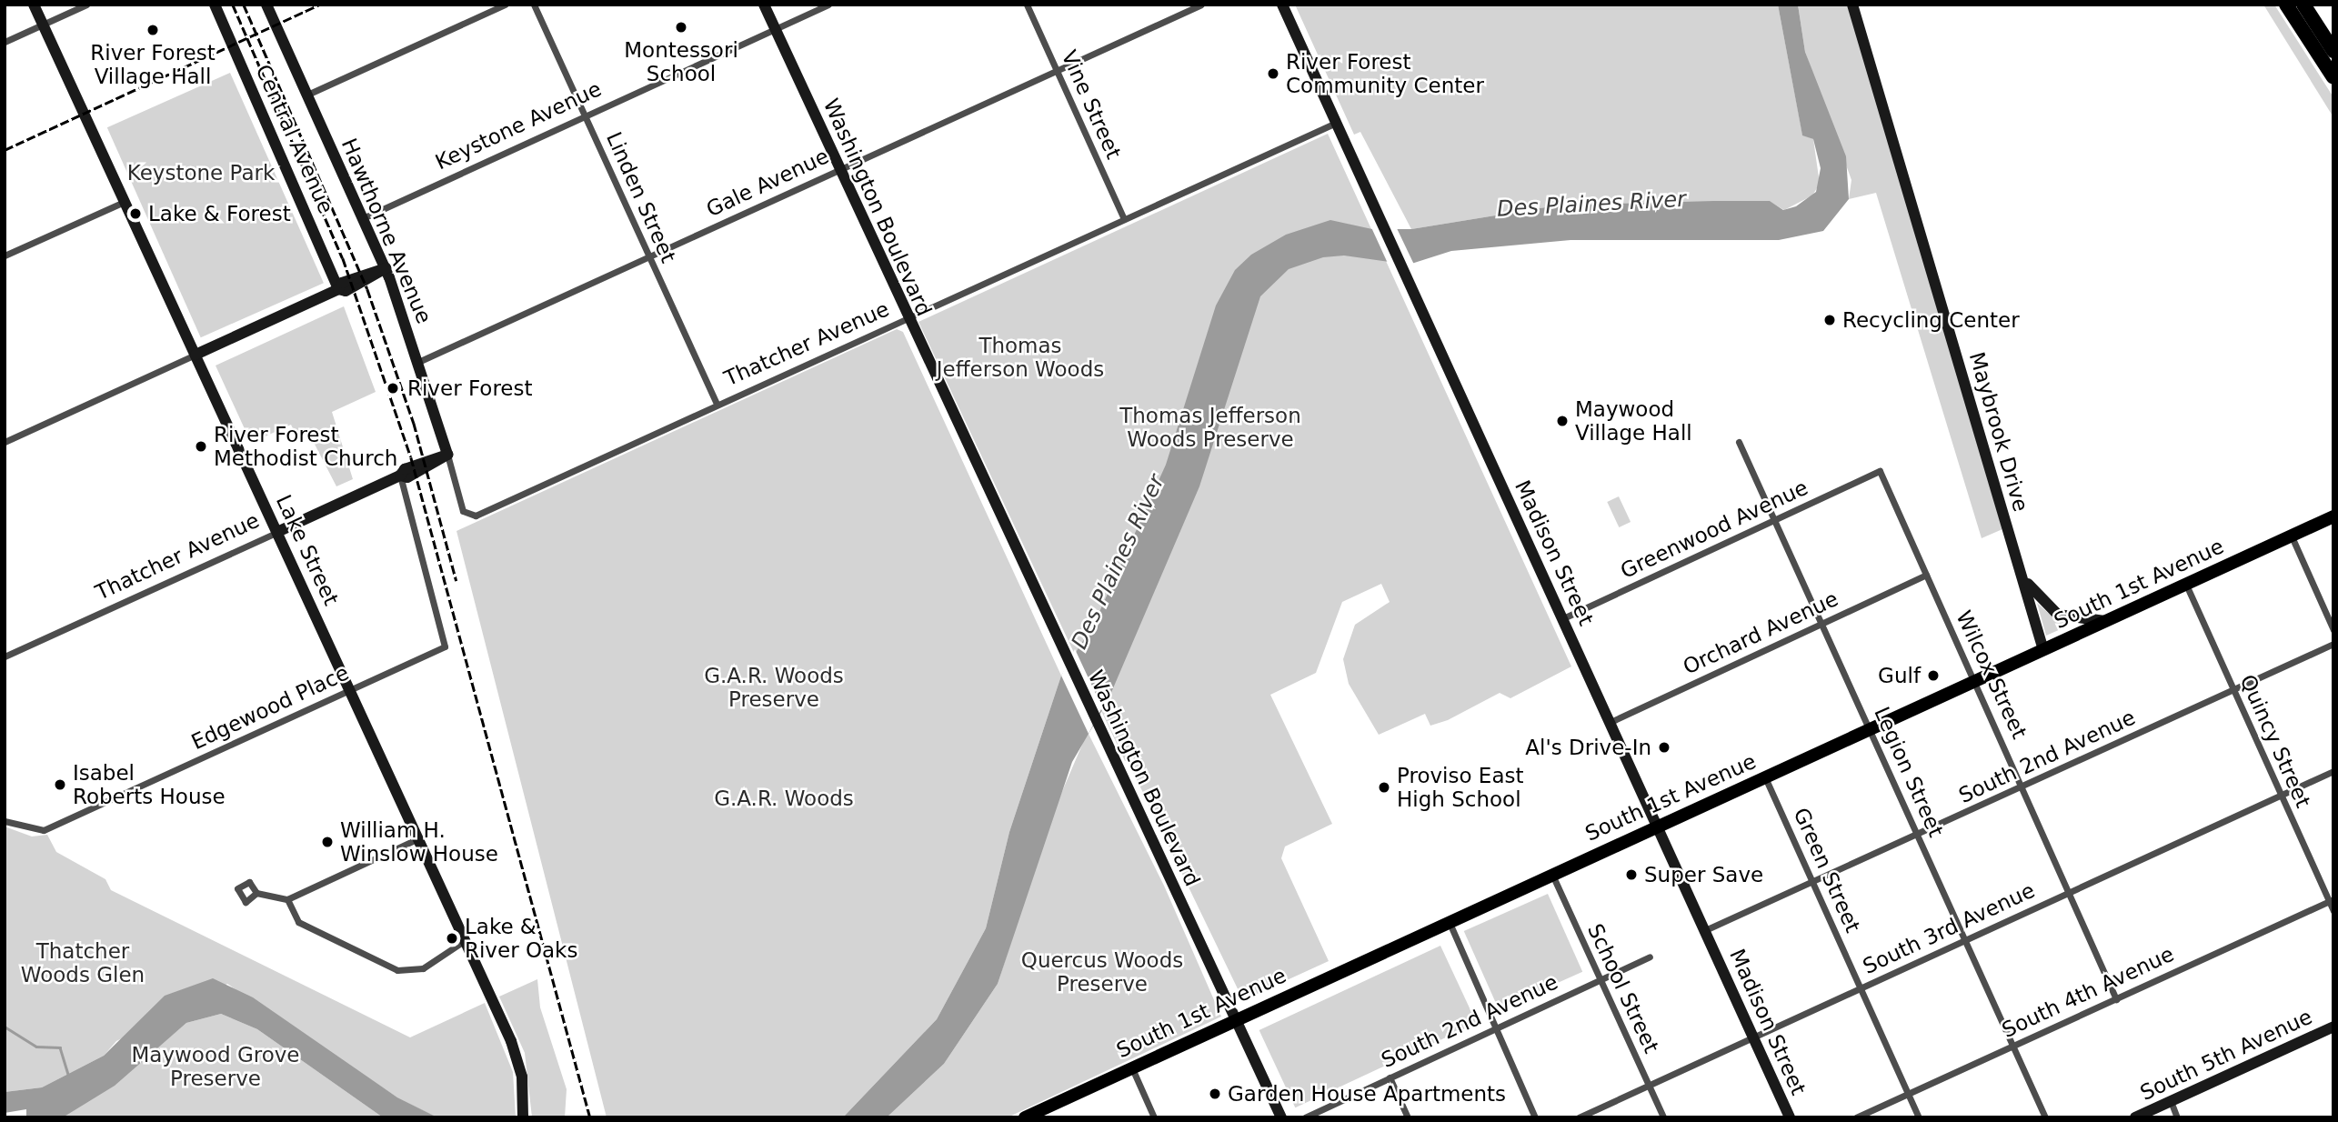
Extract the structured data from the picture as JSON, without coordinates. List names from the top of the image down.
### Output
{
  "streets": {
    "main road": ["South 1st Avenue"],
    "street": [
      "Vine Street",
      "Keystone Avenue",
      "Central Avenue",
      "Gale Avenue",
      "Linden Street",
      "Washington Boulevard",
      "Hawthorne Avenue",
      "Thatcher Avenue",
      "Maybrook Drive",
      "Greenwood Avenue",
      "Lake Street",
      "Madison Street",
      "Orchard Avenue",
      "Wilcox Street",
      "Edgewood Place",
      "Quincy Street",
      "South 2nd Avenue",
      "Legion Street",
      "Green Street",
      "South 3rd Avenue",
      "School Street",
      "South 4th Avenue",
      "South 5th Avenue"
    ]
  },
  "crossings": [
    ["Vine Street", "Gale Avenue"],
    ["Vine Street", "Thatcher Avenue"],
    ["Keystone Avenue", "Linden Street"],
    ["Keystone Avenue", "Washington Boulevard"],
    ["Keystone Avenue", "Hawthorne Avenue"],
    ["Gale Avenue", "Linden Street"],
    ["Gale Avenue", "Washington Boulevard"],
    ["Gale Avenue", "Hawthorne Avenue"],
    ["Linden Street", "Thatcher Avenue"],
    ["Washington Boulevard", "Thatcher Avenue"],
    ["Washington Boulevard", "South 1st Avenue"],
    ["Hawthorne Avenue", "Thatcher Avenue"],
    ["Thatcher Avenue", "Lake Street"],
    ["Thatcher Avenue", "Madison Street"],
    ["Thatcher Avenue", "Edgewood Place"],
    ["Maybrook Drive", "South 1st Avenue"],
    ["Greenwood Avenue", "Madison Street"],
    ["Greenwood Avenue", "Wilcox Street"],
    ["Greenwood Avenue", "Legion Street"],
    ["Lake Street", "Edgewood Place"],
    ["Madison Street", "South 1st Avenue"],
    ["Madison Street", "Orchard Avenue"],
    ["Madison Street", "South 2nd Avenue"],
    ["Madison Street", "South 3rd Avenue"],
    ["South 1st Avenue", "Wilcox Street"],
    ["South 1st Avenue", "Quincy Street"],
    ["South 1st Avenue", "Legion Street"],
    ["South 1st Avenue", "Green Street"],
    ["South 1st Avenue", "School Street"],
    ["Orchard Avenue", "Wilcox Street"],
    ["Orchard Avenue", "Legion Street"],
    ["Wilcox Street", "South 2nd Avenue"],
    ["Wilcox Street", "South 3rd Avenue"],
    ["Wilcox Street", "South 4th Avenue"],
    ["Quincy Street", "South 2nd Avenue"],
    ["Quincy Street", "South 3rd Avenue"],
    ["Quincy Street", "South 4th Avenue"],
    ["South 2nd Avenue", "Legion Street"],
    ["South 2nd Avenue", "Green Street"],
    ["South 2nd Avenue", "School Street"],
    ["Legion Street", "South 3rd Avenue"],
    ["Legion Street", "South 4th Avenue"],
    ["Green Street", "South 3rd Avenue"],
    ["Green Street", "South 4th Avenue"],
    ["South 3rd Avenue", "School Street"]
  ],
  "water": ["Des Plaines River"],
  "parks": [
    "Keystone Park",
    "Thomas Jefferson Woods",
    "Thomas Jefferson Woods Preserve",
    "G.A.R. Woods Preserve",
    "G.A.R. Woods",
    "Thatcher Woods Glen",
    "Quercus Woods Preserve",
    "Maywood Grove Preserve"
  ],
  "places": [
    "Montessori School",
    "River Forest Village Hall",
    "River Forest Community Center",
    "Lake & Forest",
    "Recycling Center",
    "River Forest",
    "Maywood Village Hall",
    "River Forest Methodist Church",
    "Gulf",
    "Al's Drive-In",
    "Isabel Roberts House",
    "Proviso East High School",
    "William H. Winslow House",
    "Super Save",
    "Lake & River Oaks",
    "Garden House Apartments"
  ]
}
